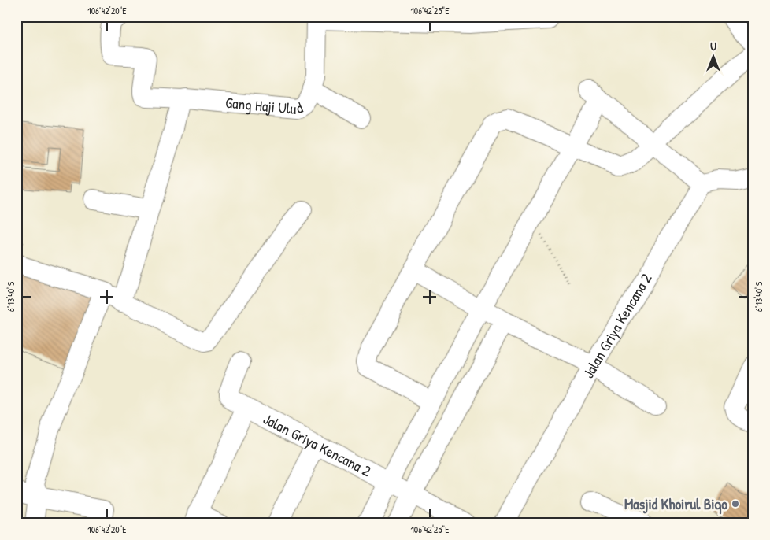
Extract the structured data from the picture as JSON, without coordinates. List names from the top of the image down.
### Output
{
  "streets": {
    "street": ["Gang Haji Ulud", "Jalan Griya Kencana 2"]
  },
  "places": ["Masjid Khoirul Biqo"],
  "north": "top",
  "coordinates": ["106°42'20\"E", "106°42'25\"E", "6°13'40\"S"]
}
